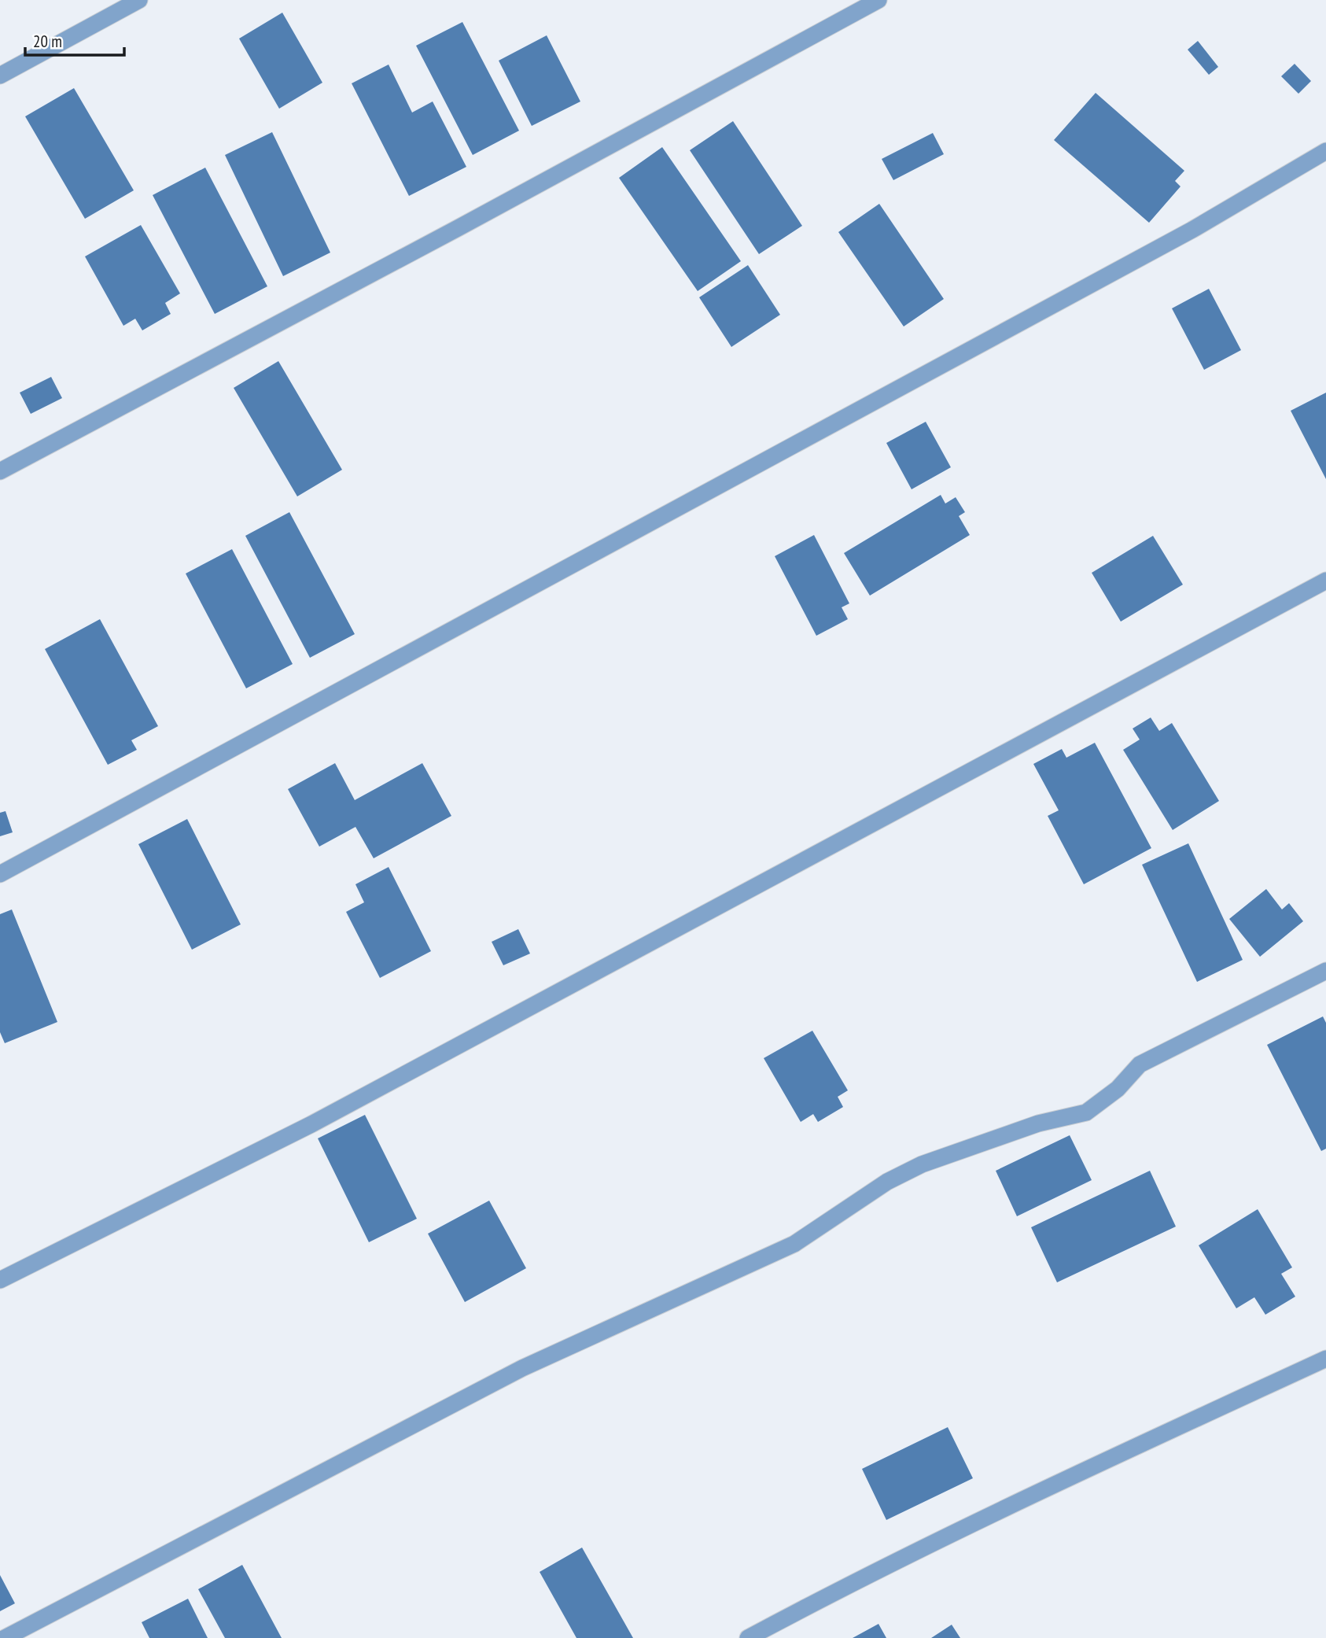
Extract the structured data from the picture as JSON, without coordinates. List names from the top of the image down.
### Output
{
  "scale_bar": "20 m"
}
